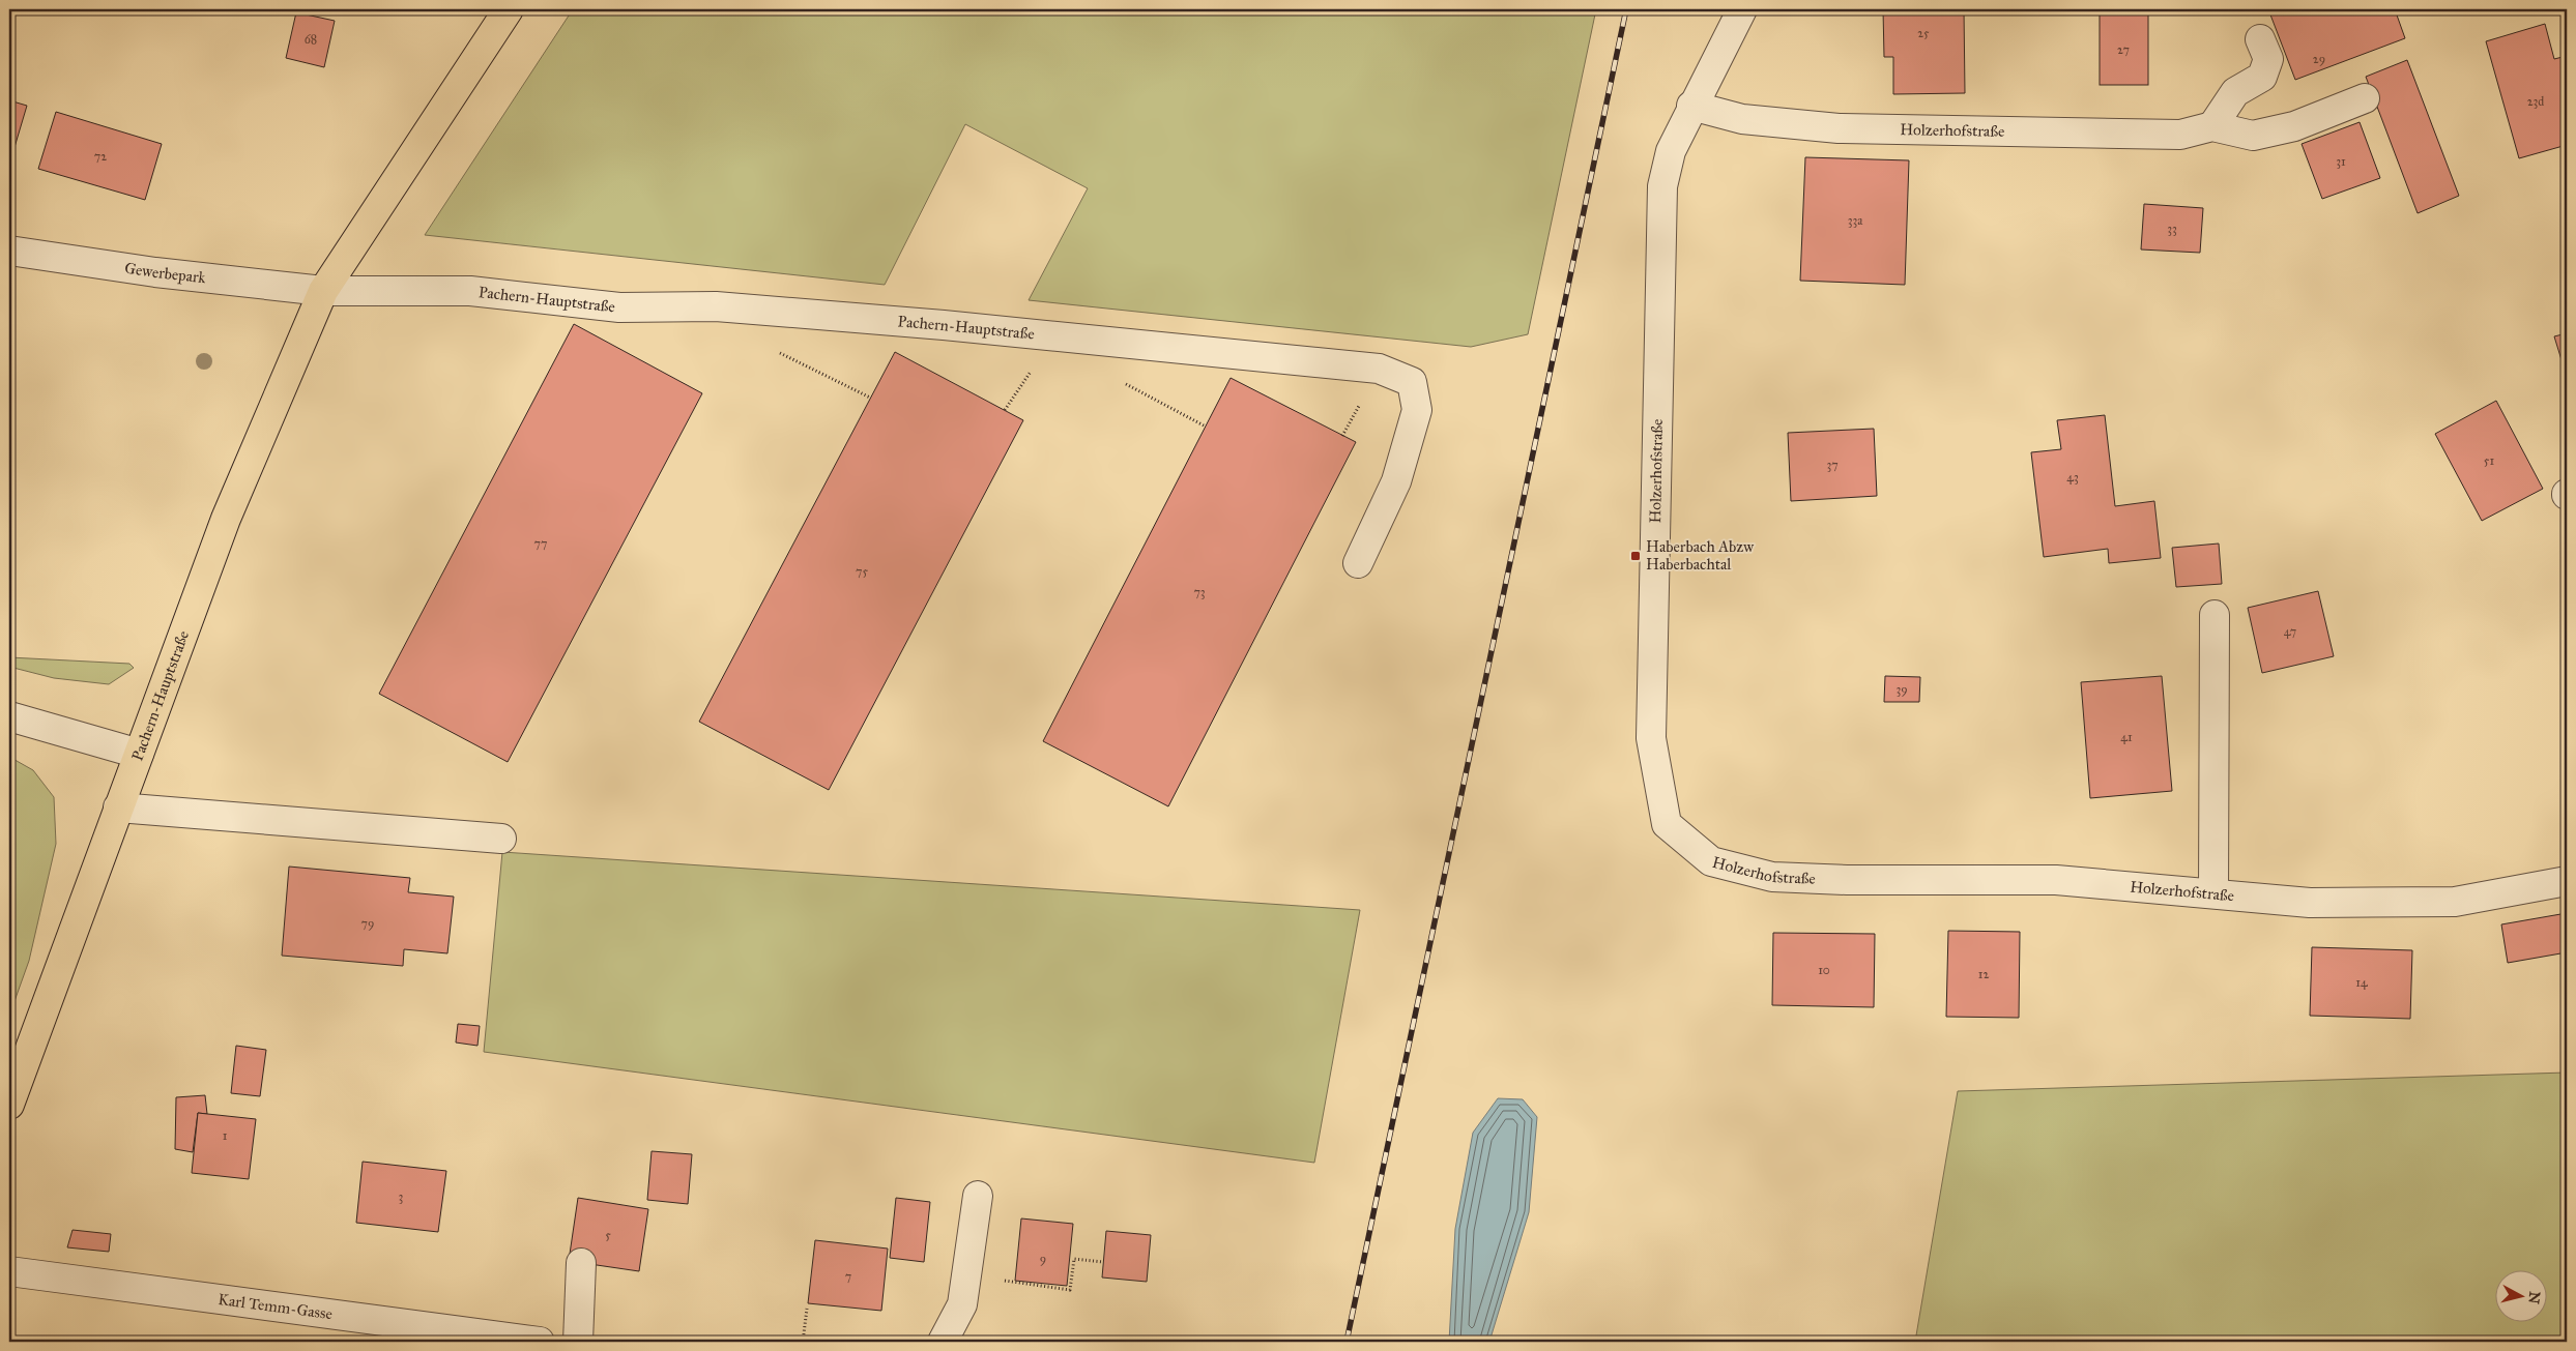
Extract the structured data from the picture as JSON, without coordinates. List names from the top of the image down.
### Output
{
  "streets": {
    "main road": ["Pachern-Hauptstraße"],
    "street": ["Holzerhofstraße", "Gewerbepark", "Karl Temm-Gasse"]
  },
  "crossings": [
    ["Gewerbepark", "Pachern-Hauptstraße"]
  ],
  "places": {
    "transit": ["Haberbach Abzw Haberbachtal"]
  },
  "house_numbers": [
    "25",
    "68",
    "27",
    "29",
    "23d",
    "72",
    "31",
    "33a",
    "33",
    "51",
    "37",
    "43",
    "77",
    "75",
    "73",
    "47",
    "39",
    "41",
    "79",
    "10",
    "12",
    "14",
    "1",
    "3",
    "5",
    "9",
    "7"
  ],
  "north": "right"
}
